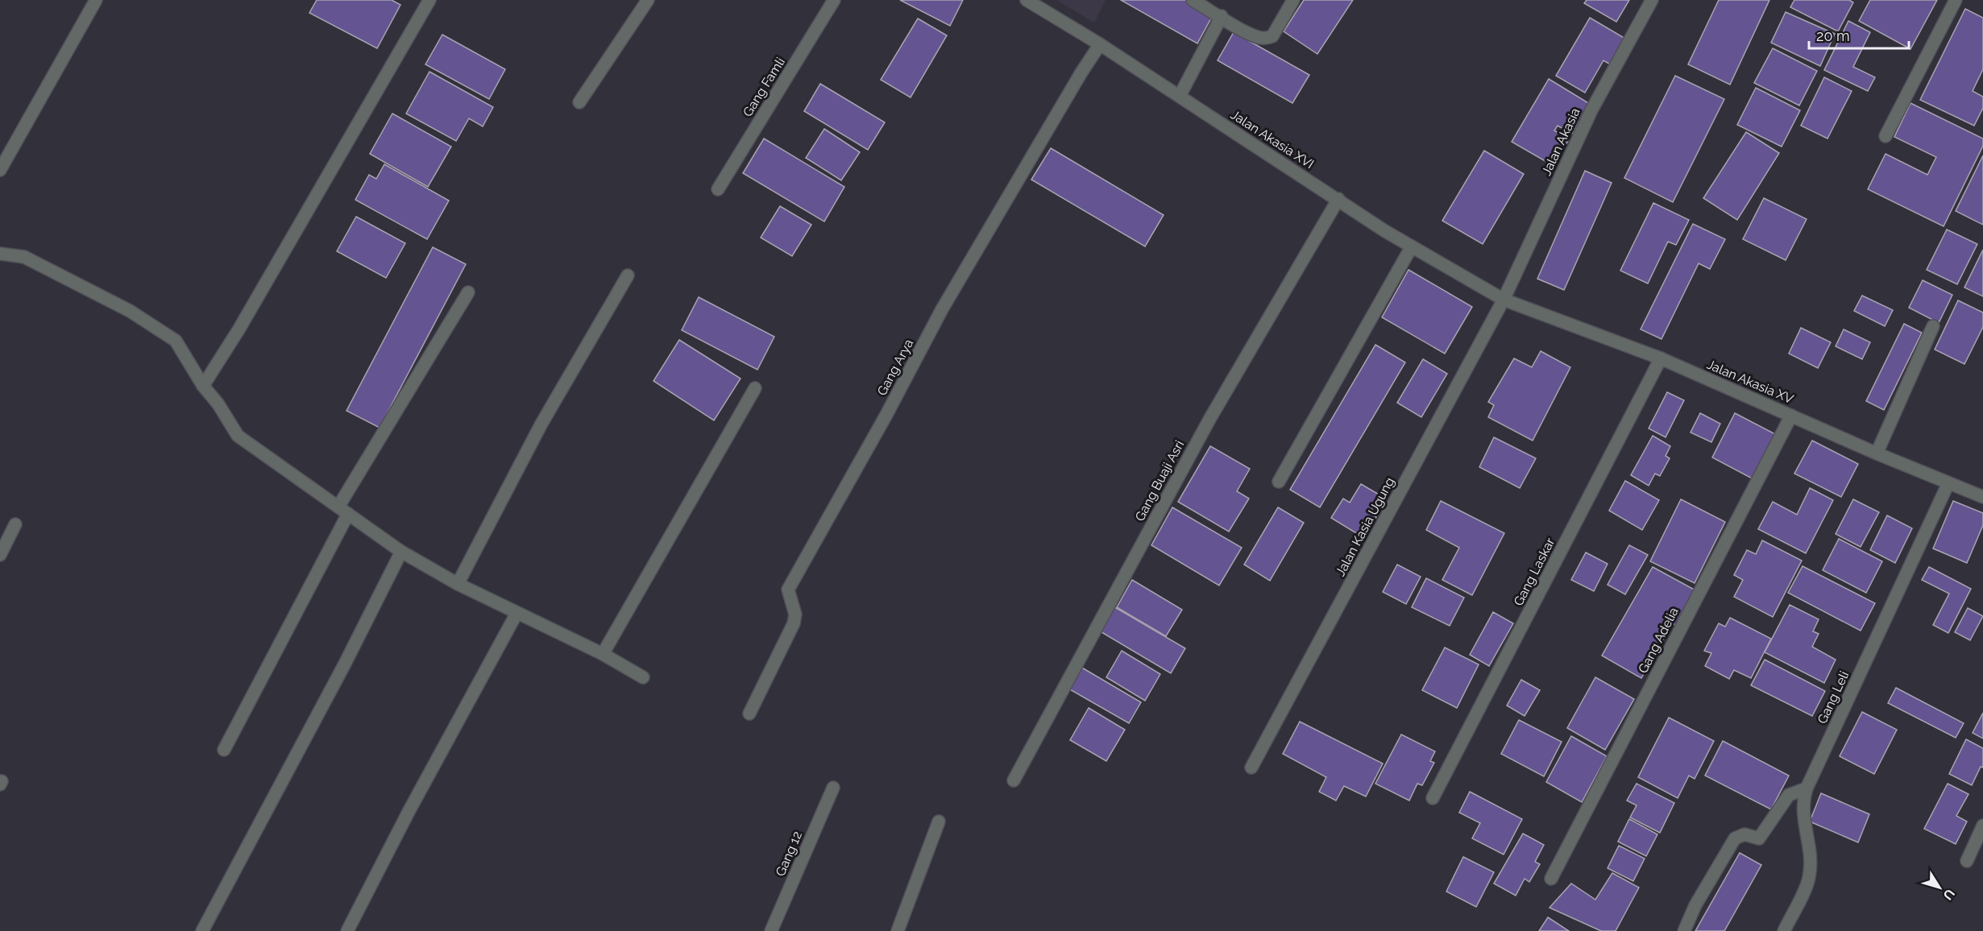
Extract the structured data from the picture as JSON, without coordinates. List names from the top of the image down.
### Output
{
  "streets": {
    "street": [
      "Gang Famli",
      "Jalan Akasia XVI",
      "Jalan Akasia",
      "Gang Arya",
      "Jalan Akasia XV",
      "Gang Buaji Asri",
      "Jalan Kasia Ugung",
      "Gang Laskar",
      "Gang Adelia",
      "Gang Leli",
      "Gang 12"
    ]
  },
  "crossings": [
    ["Jalan Akasia XVI", "Jalan Akasia"],
    ["Jalan Akasia XVI", "Gang Arya"],
    ["Jalan Akasia XVI", "Jalan Akasia XV"],
    ["Jalan Akasia XVI", "Gang Buaji Asri"],
    ["Jalan Akasia XVI", "Jalan Kasia Ugung"],
    ["Jalan Akasia", "Jalan Akasia XV"],
    ["Jalan Akasia", "Jalan Kasia Ugung"],
    ["Jalan Akasia XV", "Jalan Kasia Ugung"],
    ["Jalan Akasia XV", "Gang Laskar"],
    ["Jalan Akasia XV", "Gang Adelia"],
    ["Jalan Akasia XV", "Gang Leli"]
  ],
  "scale_bar": "20 m",
  "north": "bottom right"
}
